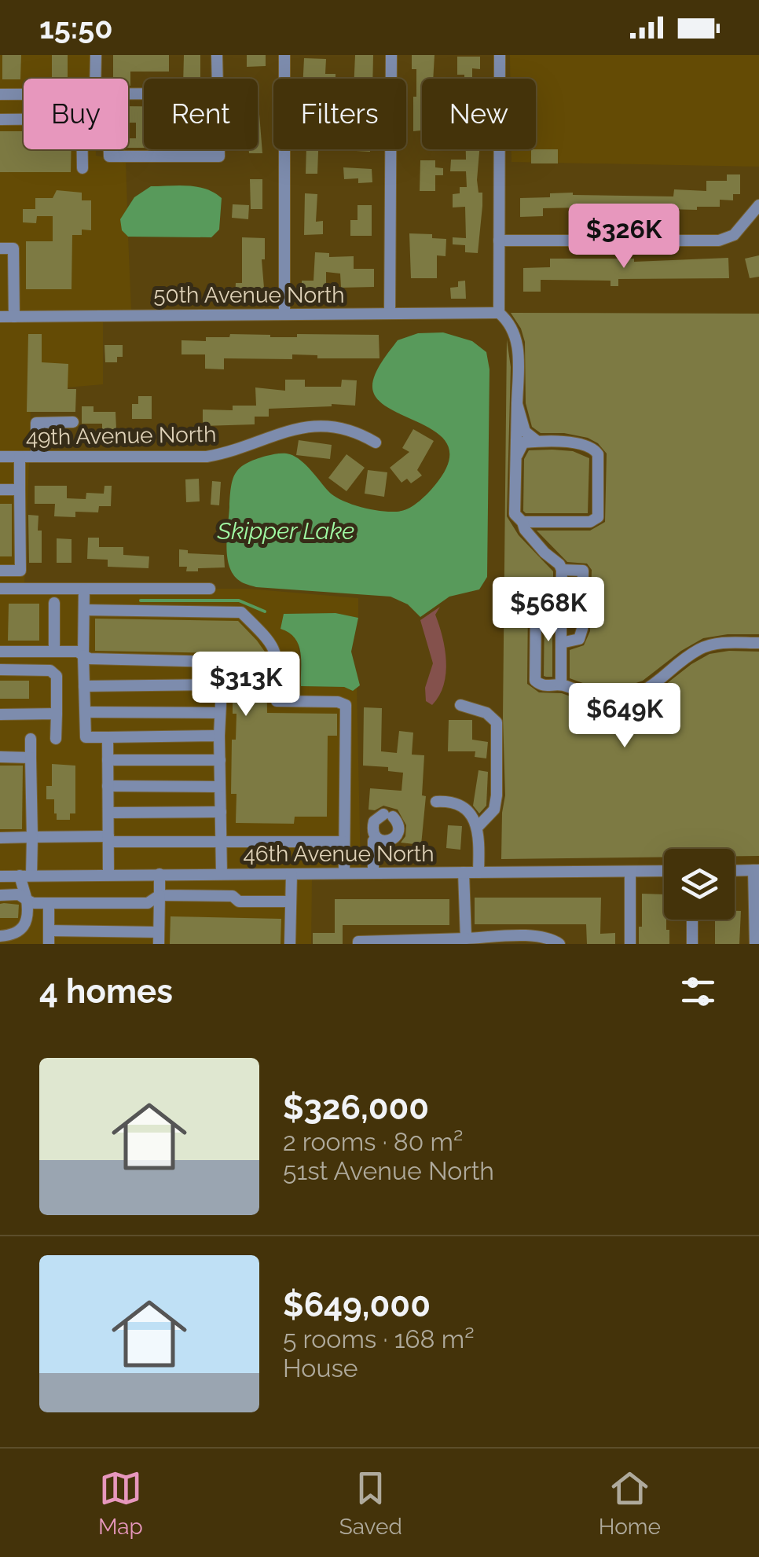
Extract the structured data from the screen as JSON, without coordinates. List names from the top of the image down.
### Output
{
  "streets": {
    "street": ["50th Avenue North", "49th Avenue North", "46th Avenue North"]
  },
  "water": ["Skipper Lake"],
  "page": {
    "status": "15:50",
    "chip": [
      "Buy",
      "Rent",
      "Filters",
      "New"
    ],
    "price": [
      "$326K",
      "$568K",
      "$313K",
      "$649K"
    ],
    "heading": "4 homes",
    "list": [
      {
        "name": "$326,000",
        "note": "2 rooms · 80 m² · 51st Avenue North"
      },
      {
        "name": "$649,000",
        "note": "5 rooms · 168 m² · House"
      }
    ],
    "tabs": ["Map", "Saved", "Home"]
  }
}
